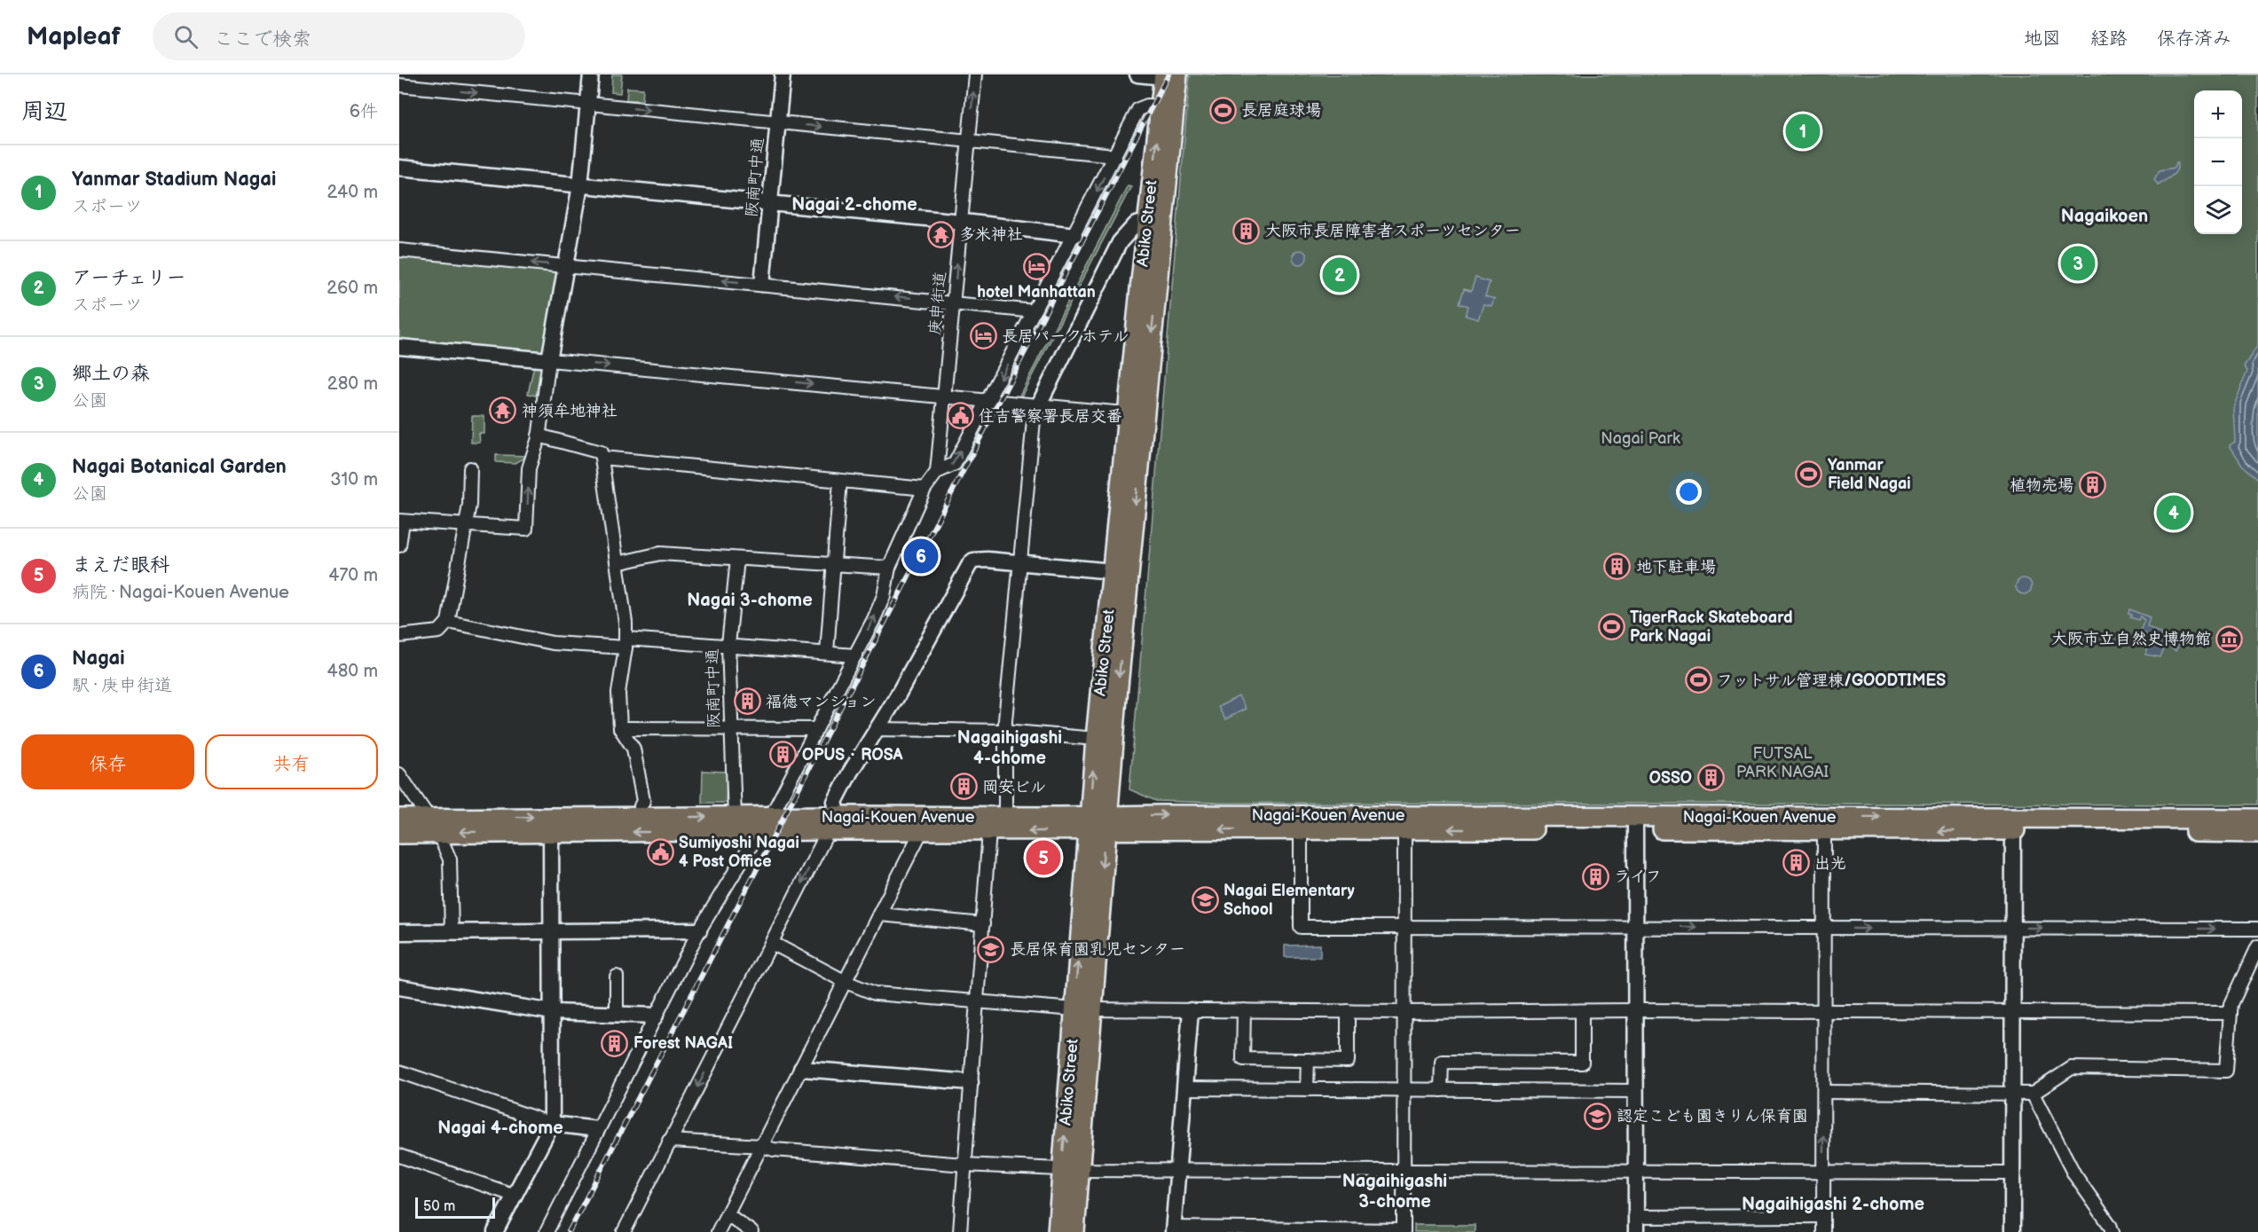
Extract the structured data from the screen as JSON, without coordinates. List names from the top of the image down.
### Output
{
  "streets": {
    "main road": ["Abiko Street", "Nagai-Kouen Avenue"],
    "street": ["阪南町中通", "庚申街道"]
  },
  "crossings": [
    ["阪南町中通", "Nagai-Kouen Avenue"],
    ["Abiko Street", "Nagai-Kouen Avenue"]
  ],
  "districts": [
    "Nagai 2-chome",
    "Nagaikoen",
    "Nagai 3-chome",
    "Nagaihigashi 4-chome",
    "Nagai 4-chome",
    "Nagaihigashi 3-chome",
    "Nagaihigashi 2-chome"
  ],
  "parks": ["Nagai Park", "FUTSAL PARK NAGAI"],
  "places": {
    "sports": [
      "長居庭球場",
      "Yanmar Field Nagai",
      "TigerRack Skateboard Park Nagai",
      "フットサル管理棟/GOODTIMES"
    ],
    "building": [
      "大阪市長居障害者スポーツセンター",
      "植物売場",
      "地下駐車場",
      "福徳マンション",
      "OPUS・ROSA",
      "OSSO",
      "岡安ビル",
      "出光",
      "ライフ",
      "Forest NAGAI"
    ],
    "temple": ["多米神社", "神須牟地神社"],
    "hotel": ["hotel Manhattan", "長居パークホテル"],
    "public building": ["住吉警察署長居交番", "Sumiyoshi Nagai 4 Post Office"],
    "museum": ["大阪市立自然史博物館"],
    "school or university": ["Nagai Elementary School", "長居保育園乳児センター", "認定こども園きりん保育園"]
  },
  "scale_bar": "50 m",
  "page": {
    "header": "Mapleaf",
    "search": "ここで検索",
    "nav": ["地図", "経路", "保存済み"],
    "heading": ["周辺", "6件"],
    "map_buttons": ["+", "−"],
    "pins": [
      "1",
      "3",
      "2",
      "4",
      "6",
      "5"
    ],
    "list": [
      {
        "mark": "1",
        "name": "Yanmar Stadium Nagai",
        "note": "スポーツ",
        "value": "240 m"
      },
      {
        "mark": "2",
        "name": "アーチェリー",
        "note": "スポーツ",
        "value": "260 m"
      },
      {
        "mark": "3",
        "name": "郷土の森",
        "note": "公園",
        "value": "280 m"
      },
      {
        "mark": "4",
        "name": "Nagai Botanical Garden",
        "note": "公園",
        "value": "310 m"
      },
      {
        "mark": "5",
        "name": "まえだ眼科",
        "note": "病院 · Nagai-Kouen Avenue",
        "value": "470 m"
      },
      {
        "mark": "6",
        "name": "Nagai",
        "note": "駅 · 庚申街道",
        "value": "480 m"
      }
    ],
    "buttons": ["保存", "共有"],
    "scale": "50 m"
  }
}
